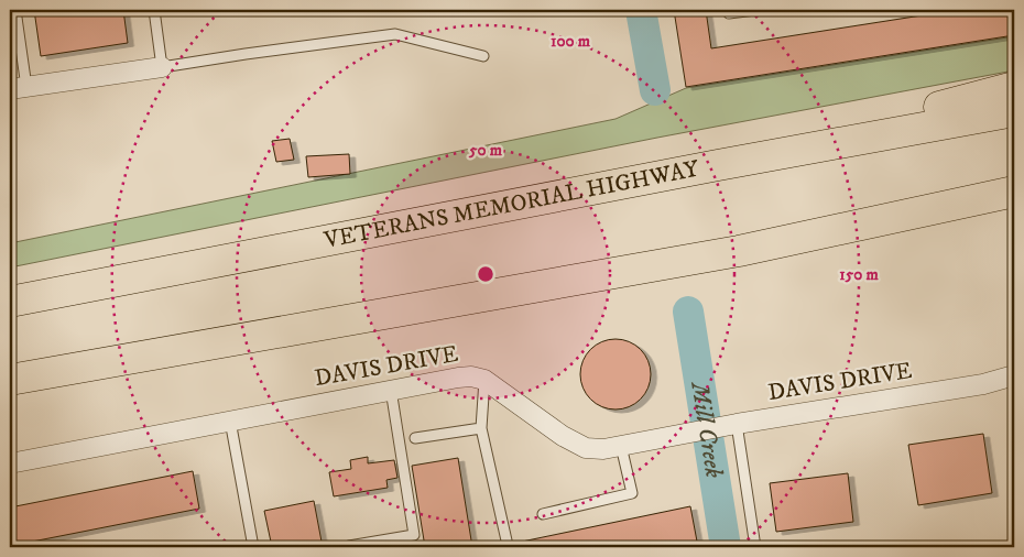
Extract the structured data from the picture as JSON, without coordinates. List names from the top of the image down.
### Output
{
  "streets": {
    "highway": ["VETERANS MEMORIAL HIGHWAY"],
    "street": ["DAVIS DRIVE"]
  },
  "water": ["Mill Creek"],
  "rings": ["100 m", "50 m", "150 m"]
}
